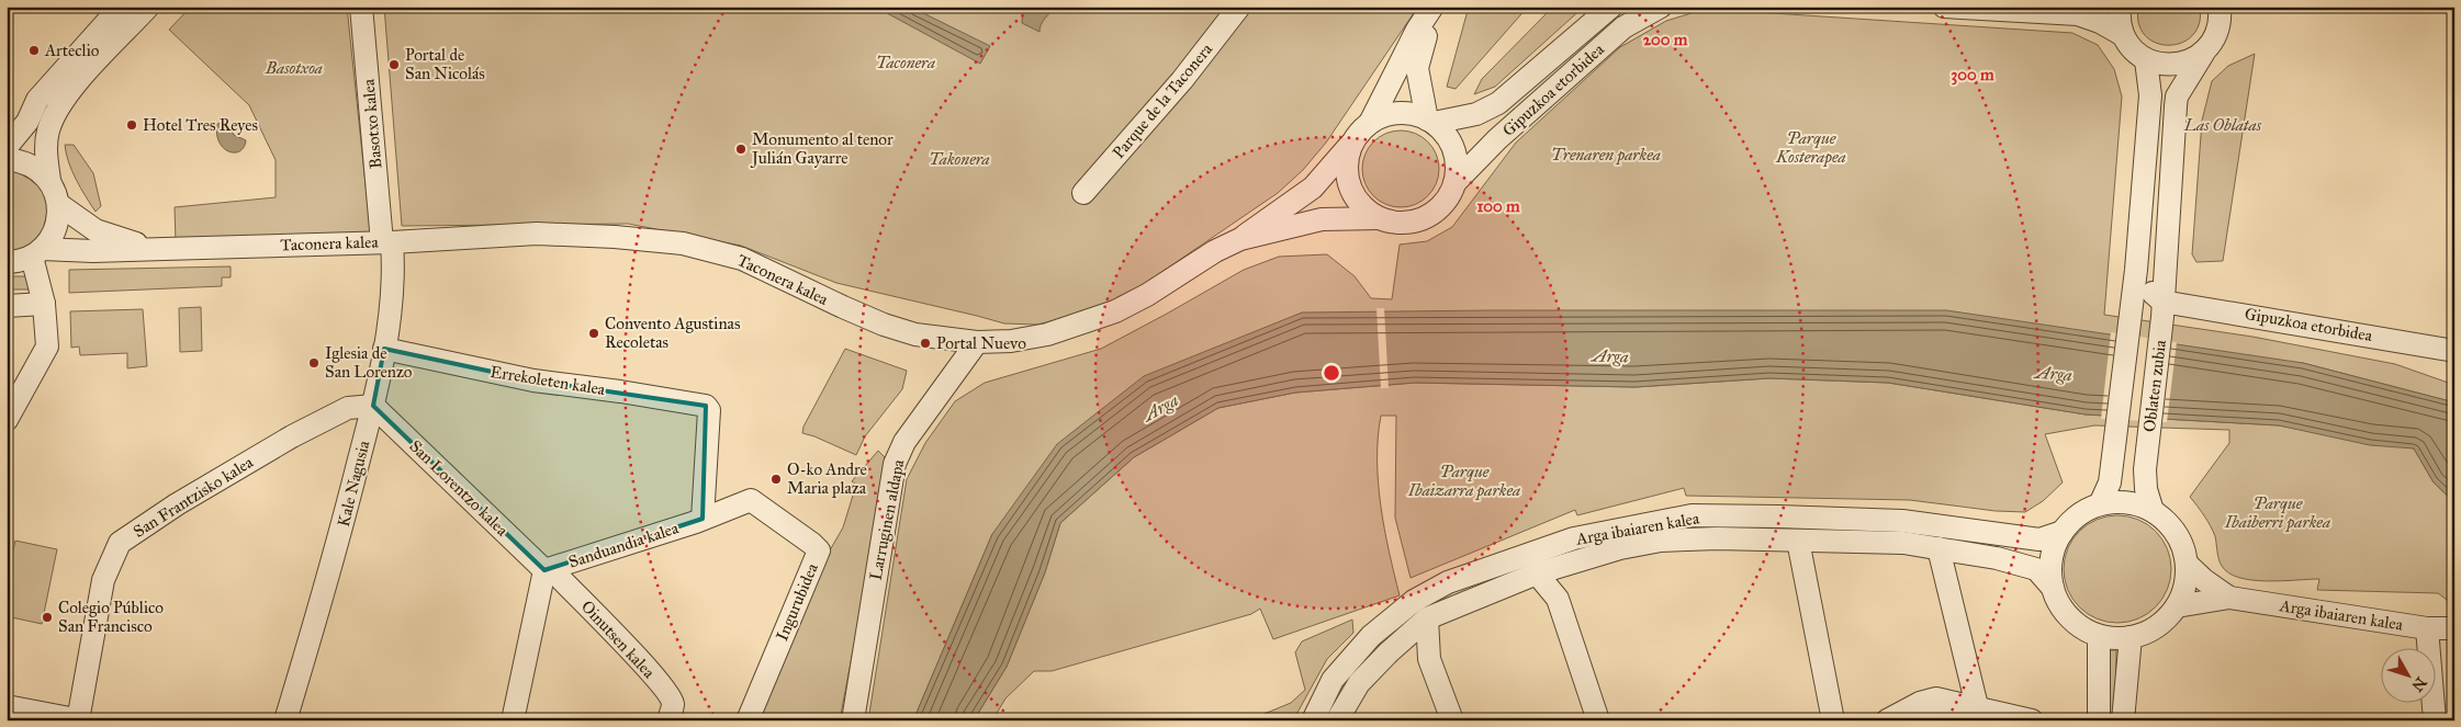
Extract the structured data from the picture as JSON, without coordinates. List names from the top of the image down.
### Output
{
  "streets": {
    "street": [
      "Gipuzkoa etorbidea",
      "Parque de la Taconera",
      "Basotxo kalea",
      "Taconera kalea",
      "Errekoleten kalea",
      "Oblaten zubia",
      "Kale Nagusia",
      "San Lorentzo kalea",
      "San Frantzisko kalea",
      "Larruginen aldapa",
      "Arga ibaiaren kalea",
      "Sanduandia kalea",
      "Ingurubidea",
      "Oinutsen kalea"
    ]
  },
  "crossings": [
    ["Gipuzkoa etorbidea", "Taconera kalea"],
    ["Gipuzkoa etorbidea", "Oblaten zubia"],
    ["Basotxo kalea", "Taconera kalea"],
    ["Basotxo kalea", "Kale Nagusia"],
    ["Taconera kalea", "Kale Nagusia"],
    ["Taconera kalea", "Larruginen aldapa"],
    ["Errekoleten kalea", "Kale Nagusia"],
    ["Errekoleten kalea", "Sanduandia kalea"],
    ["Errekoleten kalea", "Ingurubidea"],
    ["Oblaten zubia", "Arga ibaiaren kalea"],
    ["Kale Nagusia", "San Lorentzo kalea"],
    ["Kale Nagusia", "San Frantzisko kalea"],
    ["San Lorentzo kalea", "San Frantzisko kalea"],
    ["San Lorentzo kalea", "Sanduandia kalea"],
    ["San Lorentzo kalea", "Oinutsen kalea"],
    ["Sanduandia kalea", "Ingurubidea"],
    ["Sanduandia kalea", "Oinutsen kalea"]
  ],
  "water": ["Arga"],
  "parks": [
    "Taconera",
    "Basotxoa",
    "Las Oblatas",
    "Parque Kosterapea",
    "Trenaren parkea",
    "Takonera",
    "Parque Ibaizarra parkea",
    "Parque Ibaiberri parkea"
  ],
  "places": [
    "Arteclio",
    "Portal de San Nicolás",
    "Hotel Tres Reyes",
    "Monumento al tenor Julián Gayarre",
    "Convento Agustinas Recoletas",
    "Portal Nuevo",
    "Iglesia de San Lorenzo",
    "O-ko Andre Maria plaza",
    "Colegio Público San Francisco"
  ],
  "north": "bottom right",
  "rings": ["200 m", "300 m", "100 m"]
}
